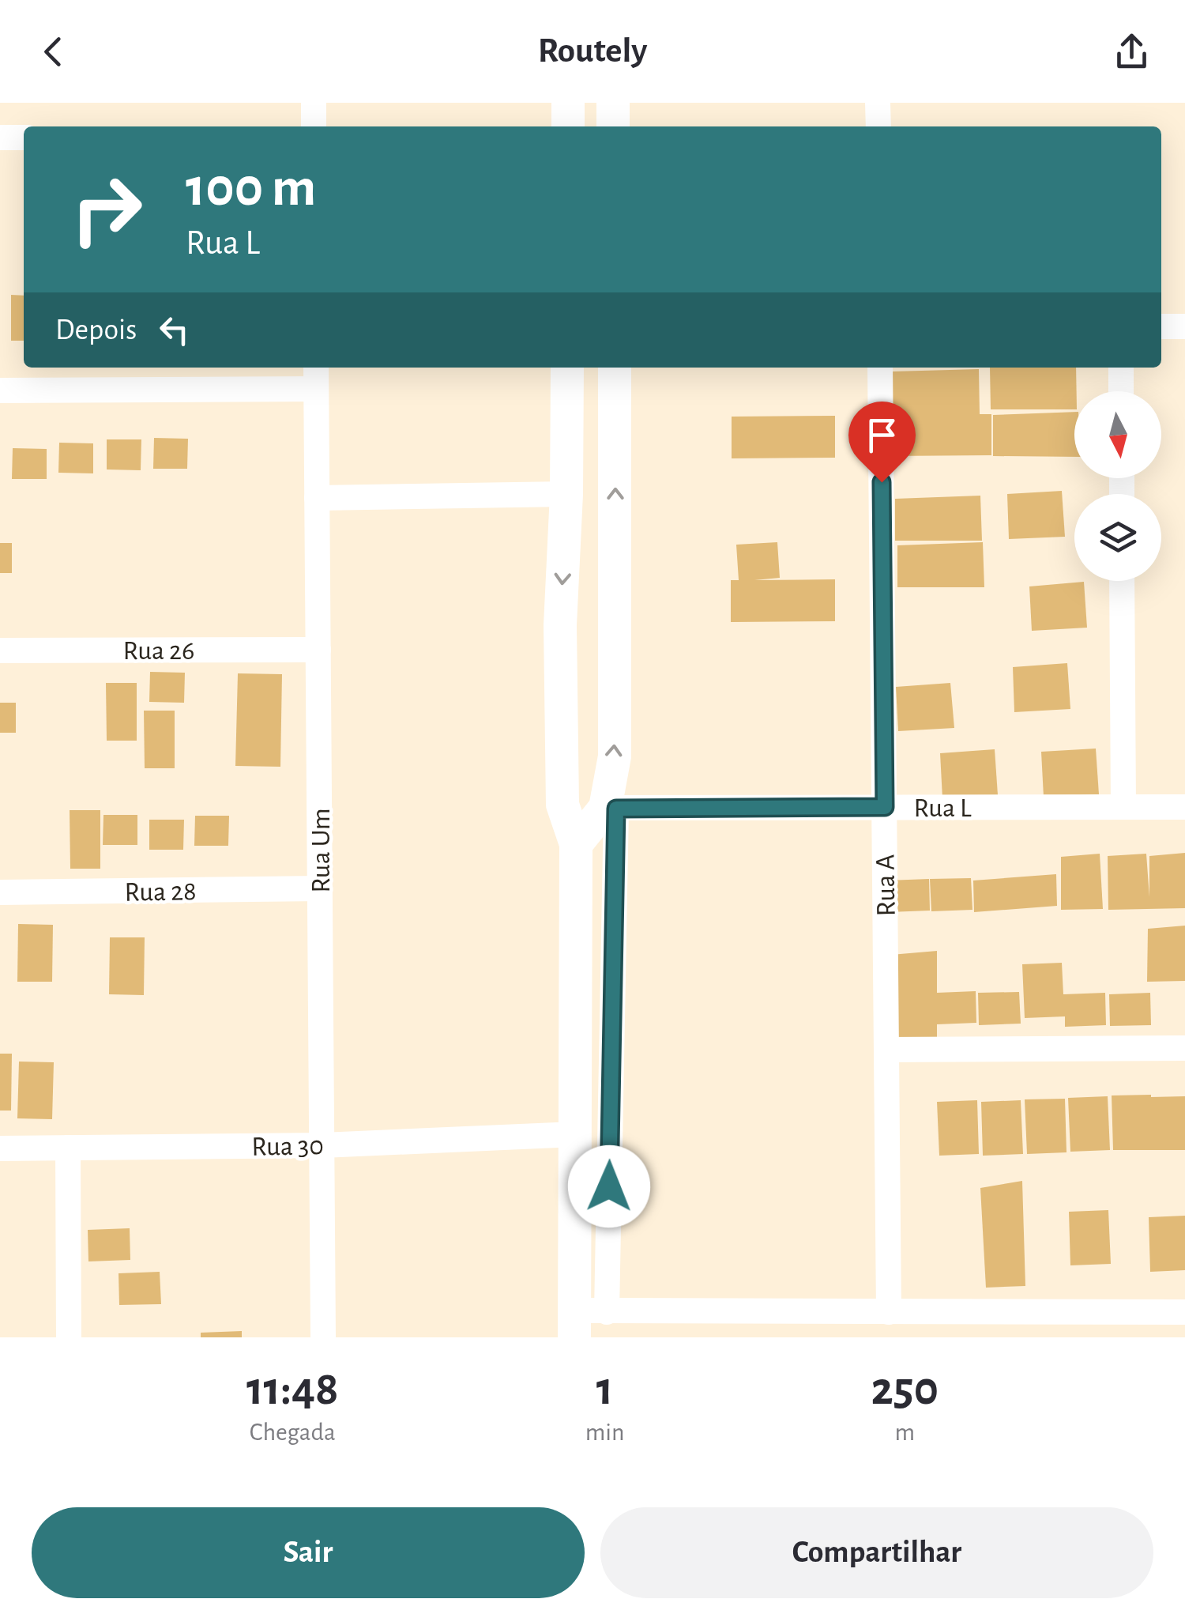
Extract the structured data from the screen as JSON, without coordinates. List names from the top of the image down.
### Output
{
  "streets": {
    "street": [
      "Rua 26",
      "Rua L",
      "Rua Um",
      "Rua A",
      "Rua 28",
      "Rua 30"
    ]
  },
  "crossings": [
    ["Rua 26", "Rua Um"],
    ["Rua L", "Rua A"],
    ["Rua Um", "Rua 28"],
    ["Rua Um", "Rua 30"]
  ],
  "north": "bottom",
  "page": {
    "header": "Routely",
    "turn": ["100 m", "Rua L"],
    "then": "Depois",
    "eta": [
      "11:48",
      "Chegada",
      "1",
      "min",
      "250",
      "m"
    ],
    "buttons": ["Sair", "Compartilhar"]
  }
}
